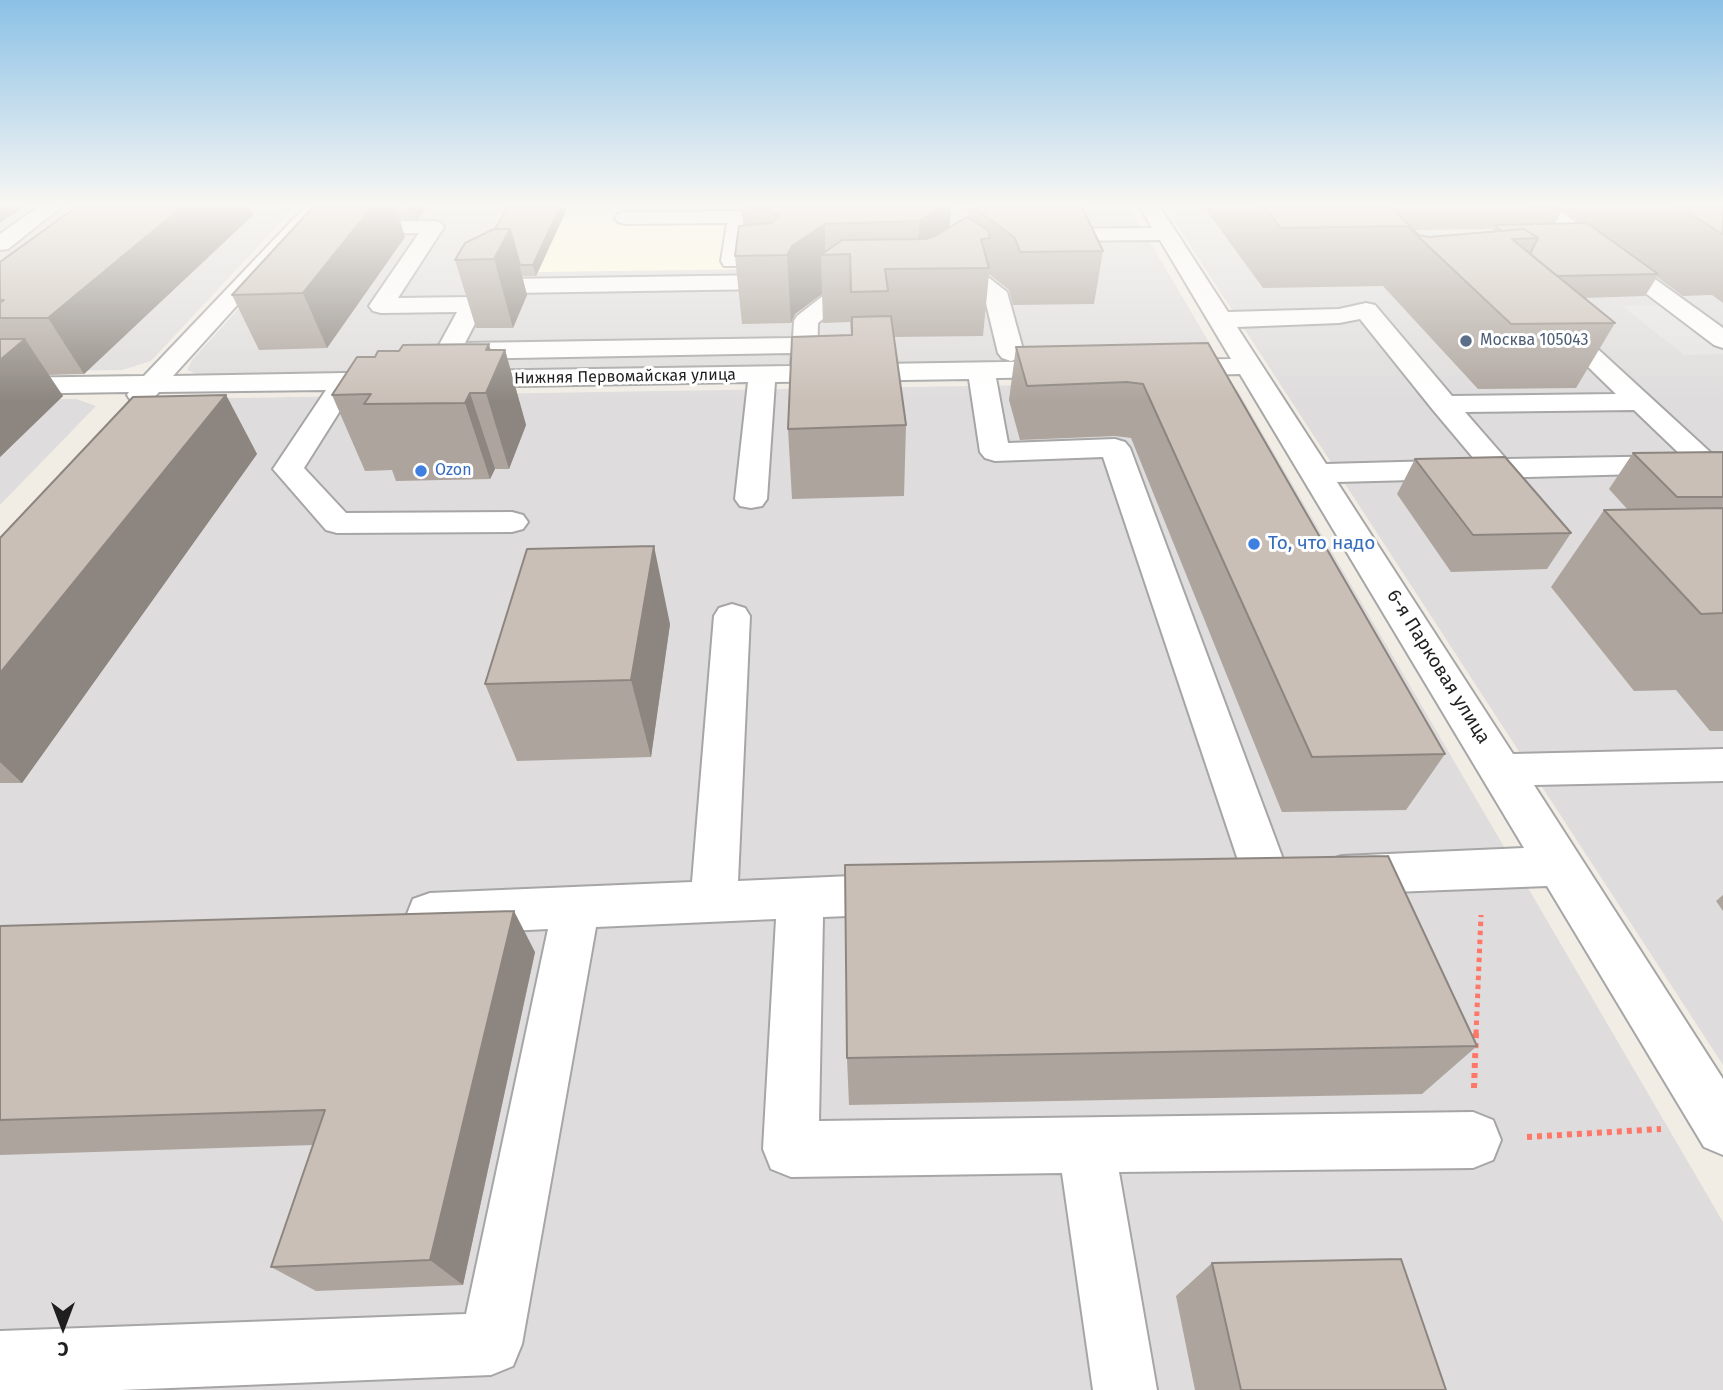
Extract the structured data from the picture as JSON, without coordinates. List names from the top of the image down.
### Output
{
  "streets": {
    "street": ["Нижняя Первомайская улица", "6-я Парковая улица"]
  },
  "places": ["Москва 105043", "Ozon", "То, что надо"],
  "north": "bottom"
}
